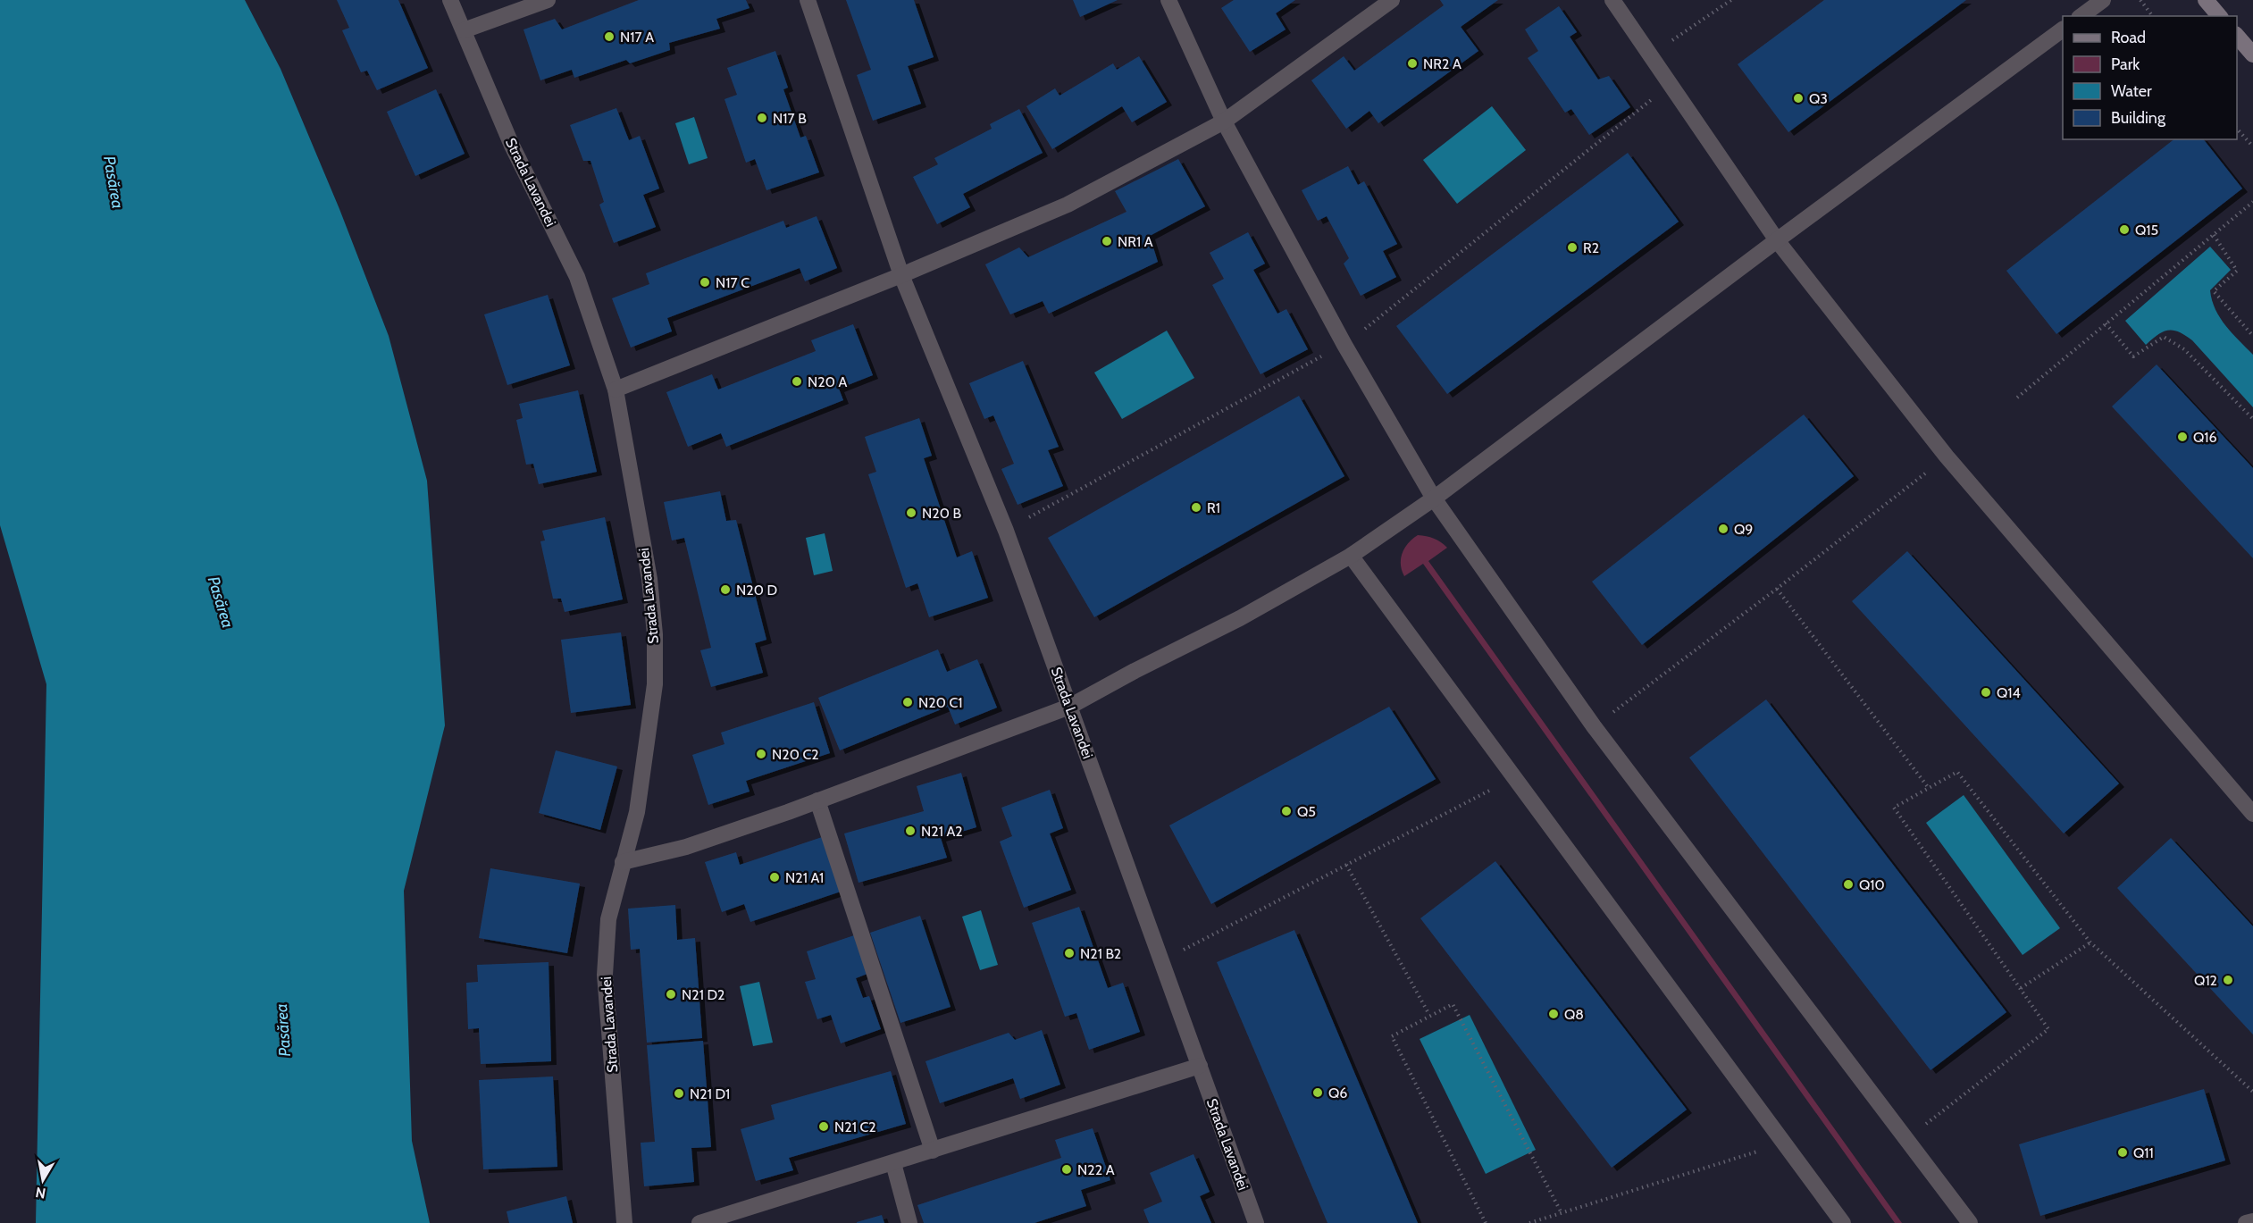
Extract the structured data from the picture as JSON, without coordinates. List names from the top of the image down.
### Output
{
  "streets": {
    "street": ["Strada Lavandei"]
  },
  "water": ["Pasărea"],
  "places": [
    "N17 A",
    "NR2 A",
    "Q3",
    "N17 B",
    "Q15",
    "NR1 A",
    "R2",
    "N17 C",
    "N20 A",
    "Q16",
    "R1",
    "N20 B",
    "Q9",
    "N20 D",
    "Q14",
    "N20 C1",
    "N20 C2",
    "Q5",
    "N21 A2",
    "N21 A1",
    "Q10",
    "N21 B2",
    "Q12",
    "N21 D2",
    "Q8",
    "Q6",
    "N21 D1",
    "N21 C2",
    "Q11",
    "N22 A"
  ],
  "legend": [
    "Road",
    "Park",
    "Water",
    "Building"
  ],
  "north": "bottom"
}
